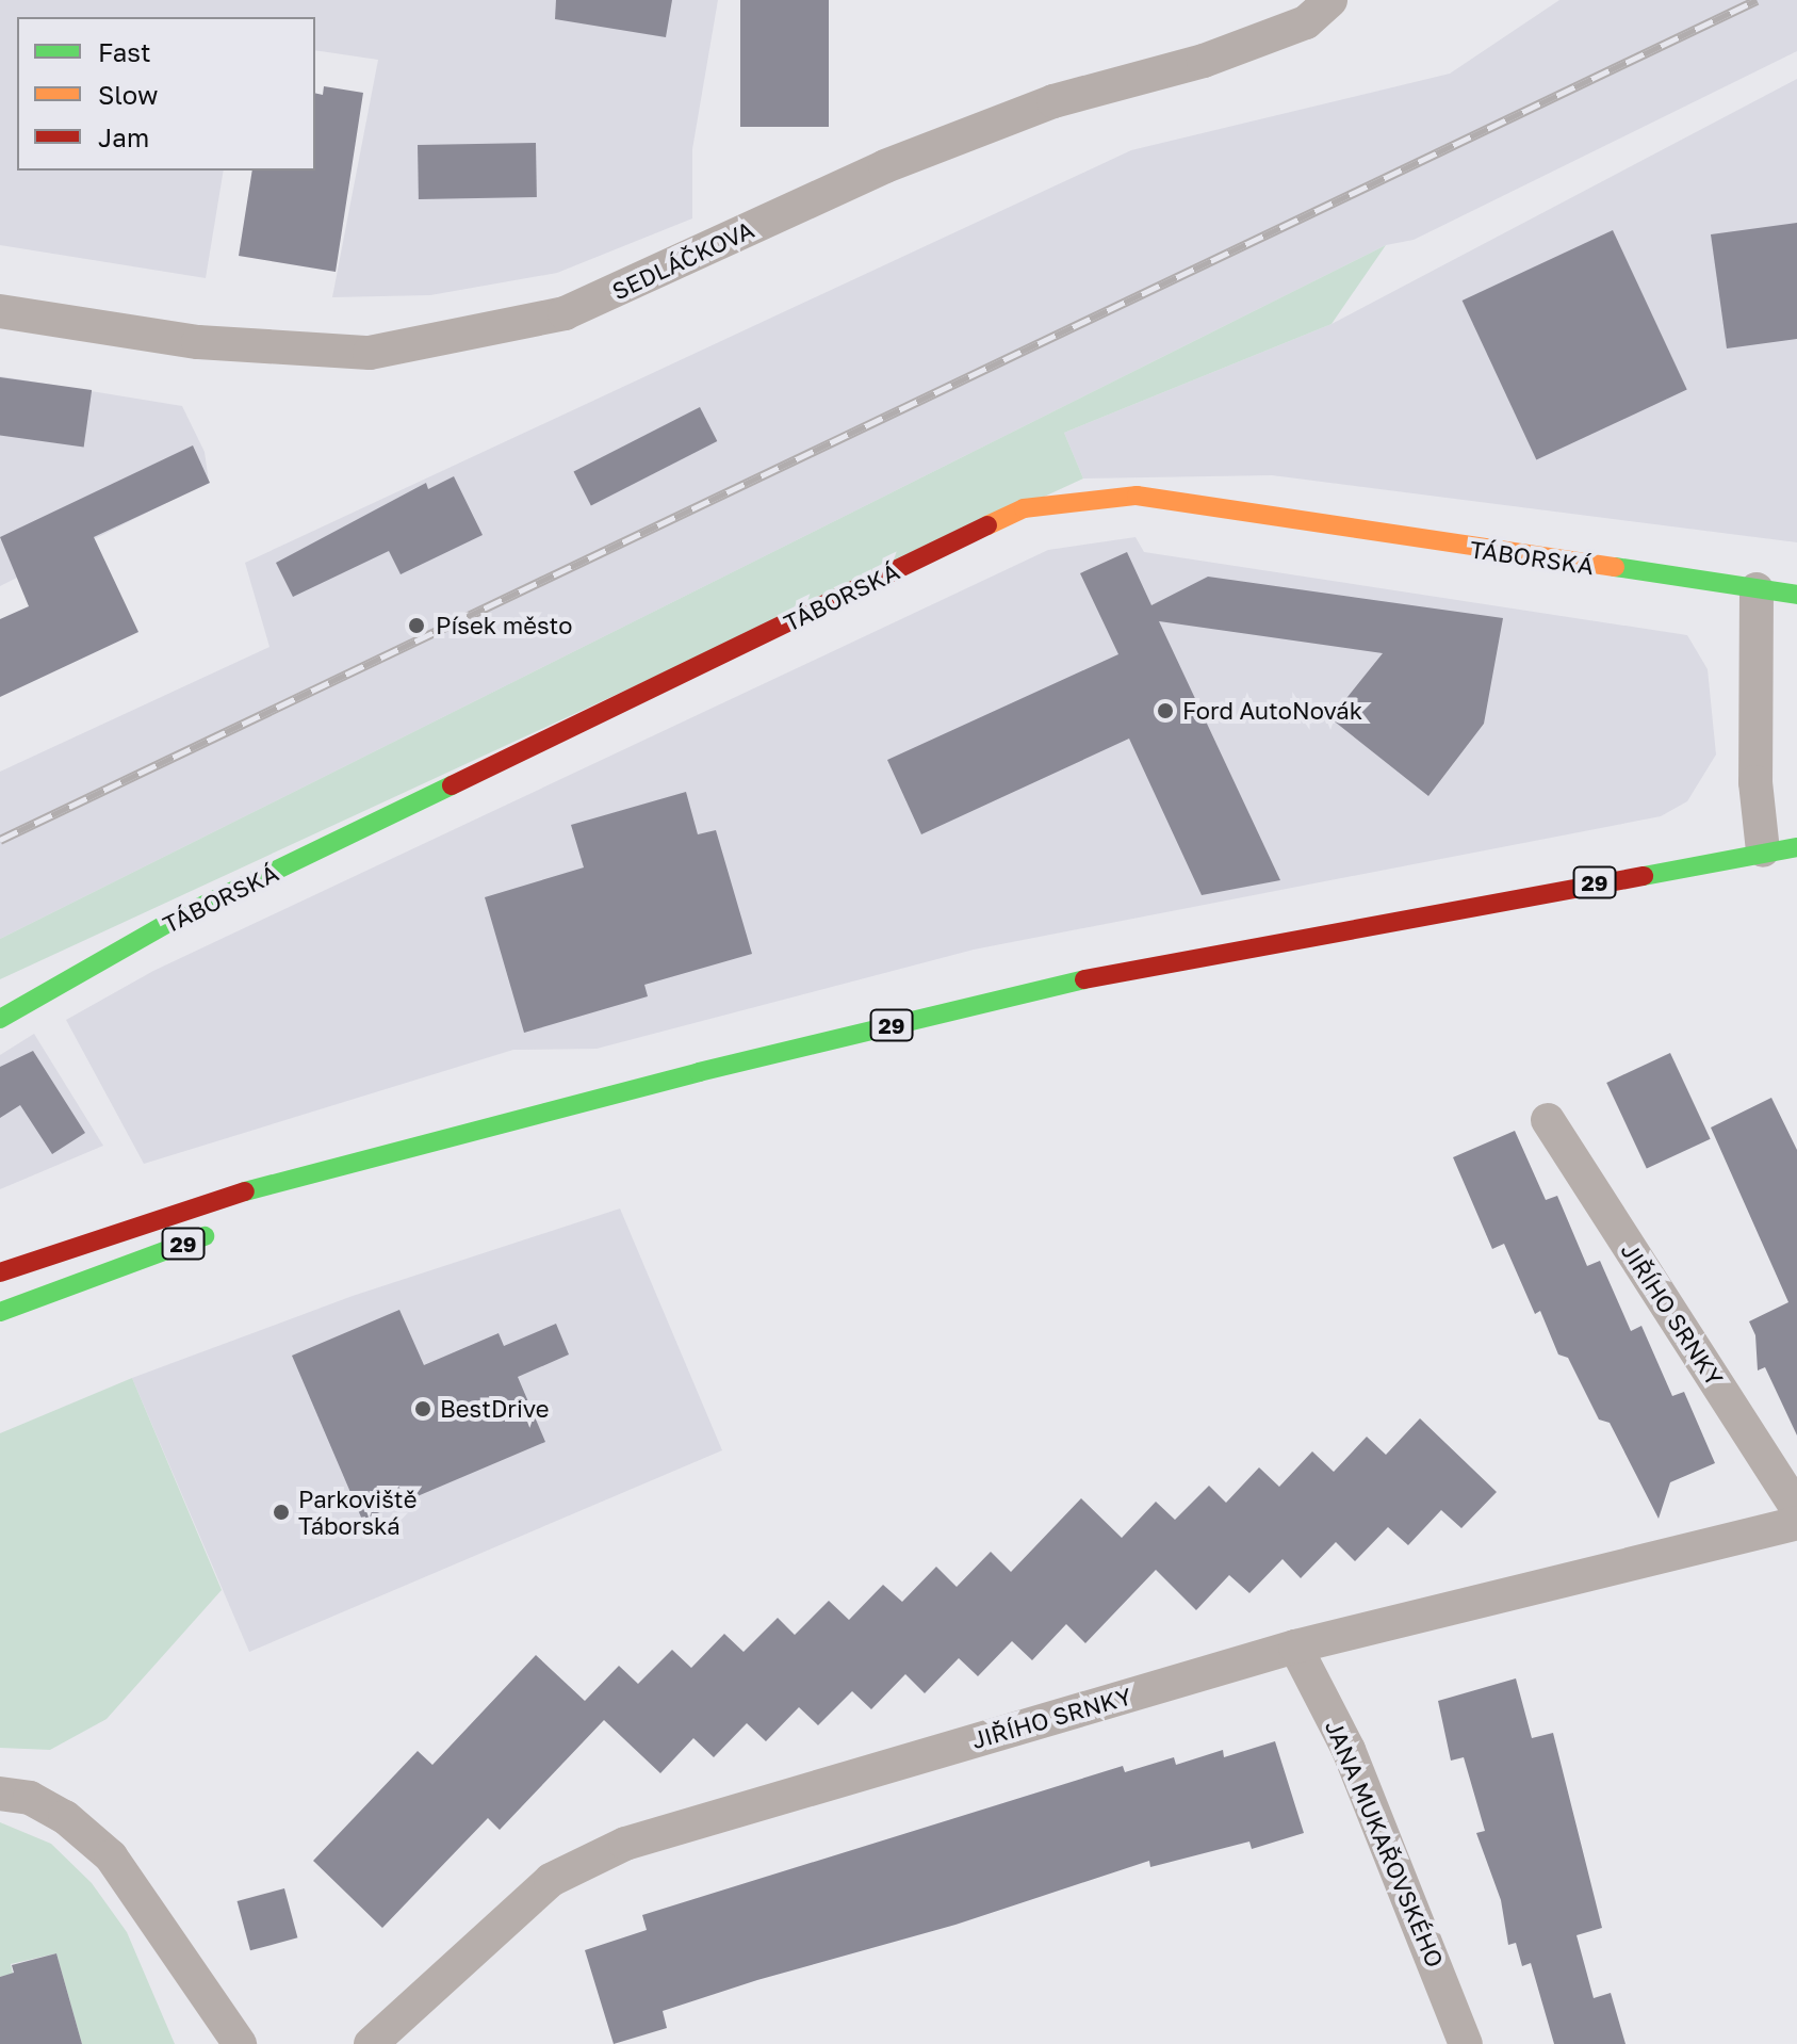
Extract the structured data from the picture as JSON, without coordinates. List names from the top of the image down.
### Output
{
  "streets": {
    "main road": ["TÁBORSKÁ", "29"],
    "street": ["SEDLÁČKOVA", "JIŘÍHO SRNKY", "JANA MUKAŘOVSKÉHO"]
  },
  "crossings": [
    ["JIŘÍHO SRNKY", "JANA MUKAŘOVSKÉHO"]
  ],
  "places": [
    "Písek město",
    "Ford AutoNovák",
    "BestDrive",
    "Parkoviště Táborská"
  ],
  "legend": ["Fast", "Slow", "Jam"]
}
